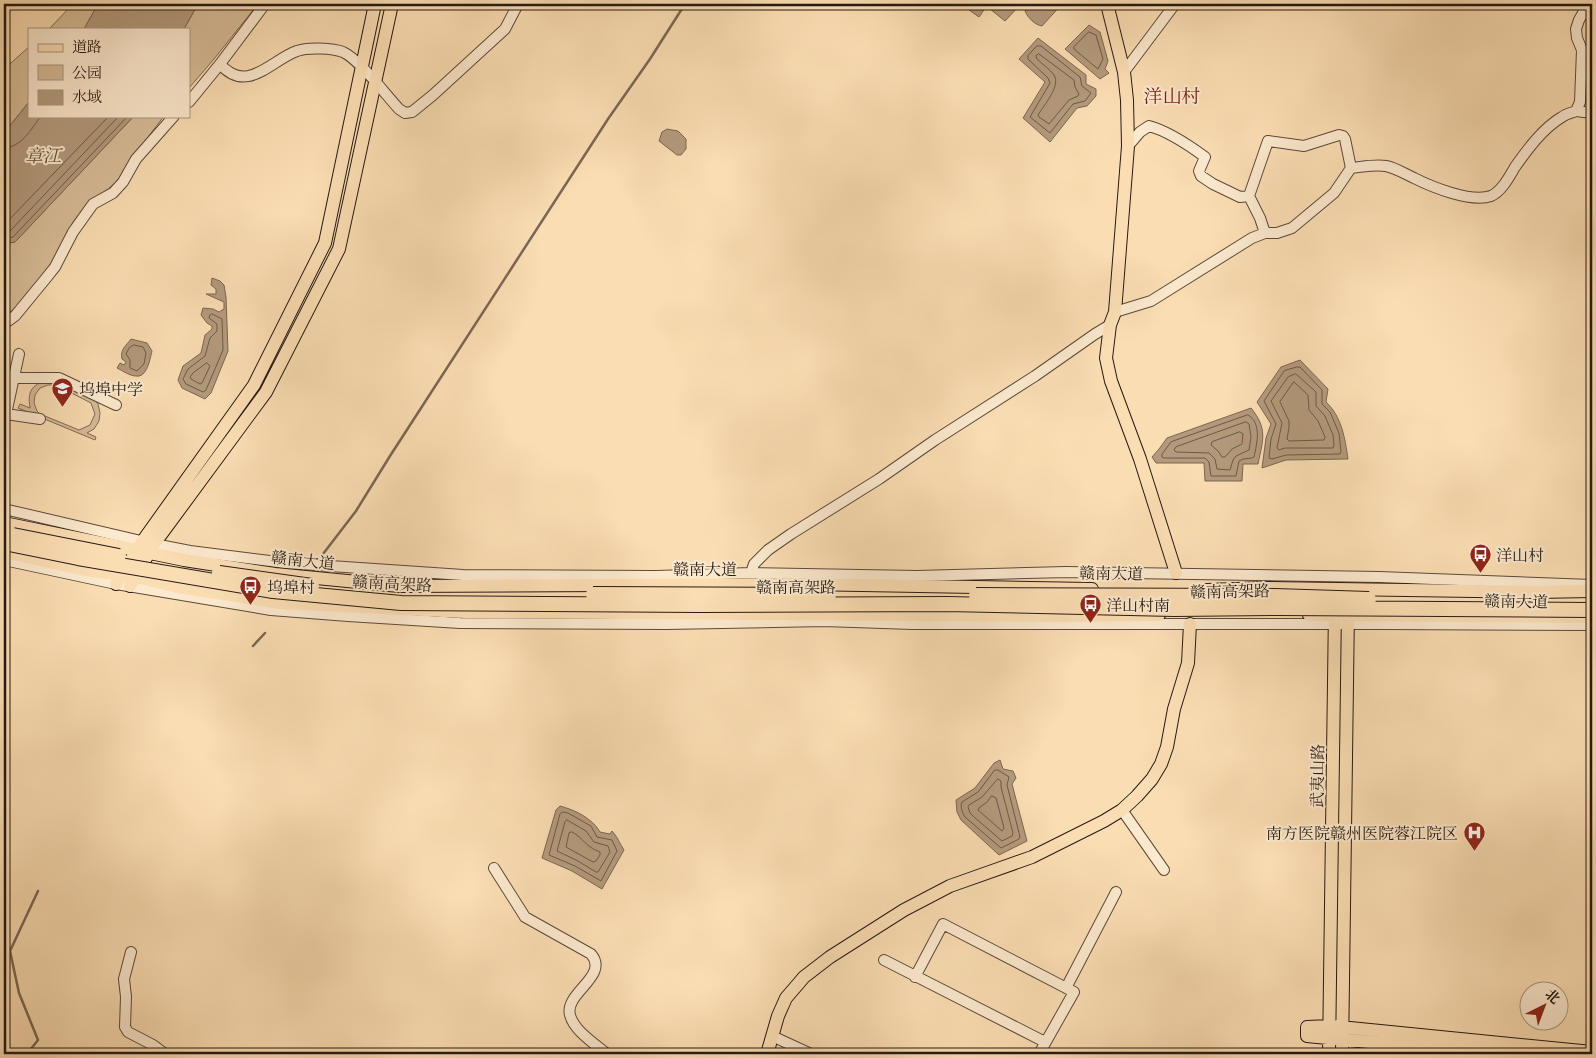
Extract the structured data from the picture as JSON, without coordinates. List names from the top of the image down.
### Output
{
  "streets": {
    "highway": ["赣南高架路"],
    "main road": ["赣南大道", "武夷山路"]
  },
  "crossings": [
    ["赣南大道", "武夷山路"]
  ],
  "districts": ["洋山村"],
  "water": ["章江"],
  "places": {
    "school or university": ["坞埠中学"],
    "bus stop": ["洋山村", "坞埠村", "洋山村南"],
    "hospital": ["南方医院赣州医院蓉江院区"]
  },
  "legend": ["道路", "公园", "水域"],
  "north": "top right"
}
